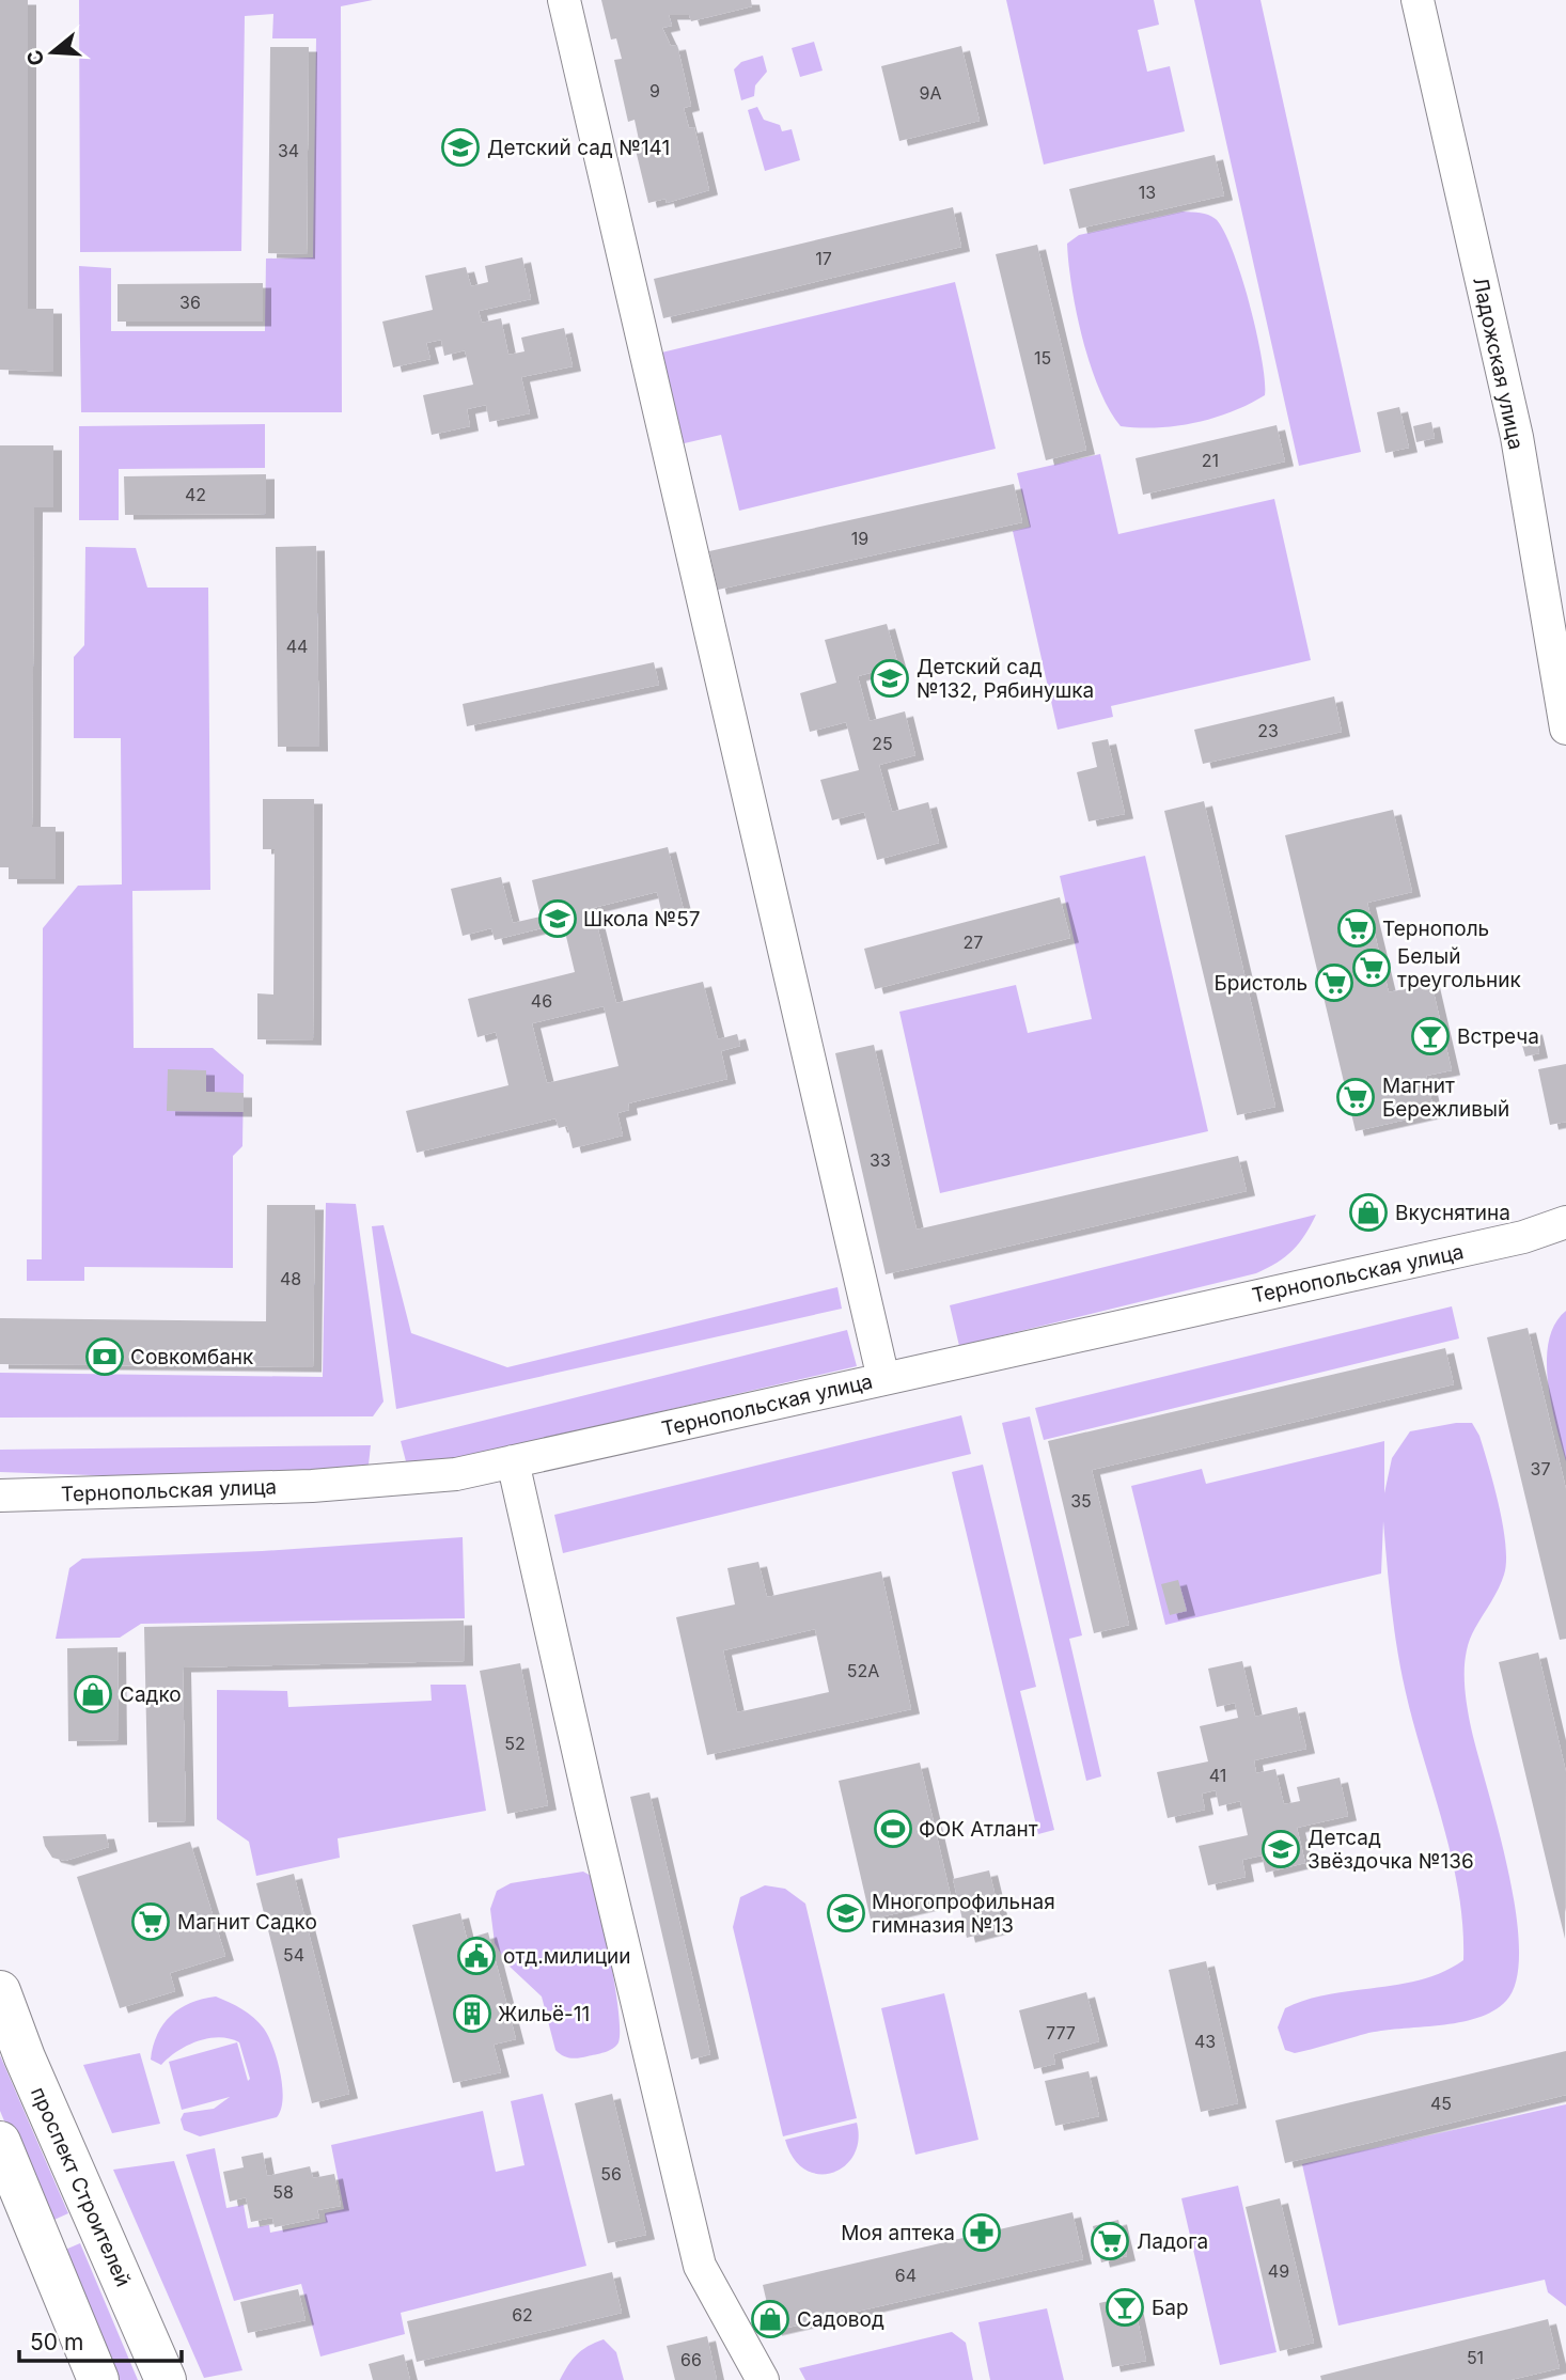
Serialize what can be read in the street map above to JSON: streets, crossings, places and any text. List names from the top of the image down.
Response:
{
  "streets": {
    "main road": ["проспект Строителей"],
    "street": ["Ладожская улица", "Тернопольская улица"]
  },
  "places": {
    "school or university": [
      "Детский сад №141",
      "Детский сад №132, Рябинушка",
      "Школа №57",
      "Детсад Звёздочка №136",
      "Многопрофильная гимназия №13"
    ],
    "supermarket": [
      "Тернополь",
      "Белый треугольник",
      "Бристоль",
      "Магнит Бережливый",
      "Магнит Садко",
      "Ладога"
    ],
    "bar": ["Встреча", "Бар"],
    "shop": ["Вкуснятина", "Садко", "Садовод"],
    "bank": ["Совкомбанк"],
    "sports": ["ФОК Атлант"],
    "public building": ["отд.милиции"],
    "building": ["Жильё-11"],
    "pharmacy": ["Моя аптека"]
  },
  "house_numbers": [
    "9",
    "9А",
    "34",
    "13",
    "17",
    "36",
    "15",
    "21",
    "42",
    "19",
    "44",
    "23",
    "25",
    "27",
    "46",
    "33",
    "48",
    "37",
    "35",
    "52А",
    "52",
    "41",
    "54",
    "777",
    "43",
    "45",
    "56",
    "58",
    "49",
    "64",
    "62",
    "51",
    "66"
  ],
  "scale_bar": "50 m",
  "north": "left"
}
